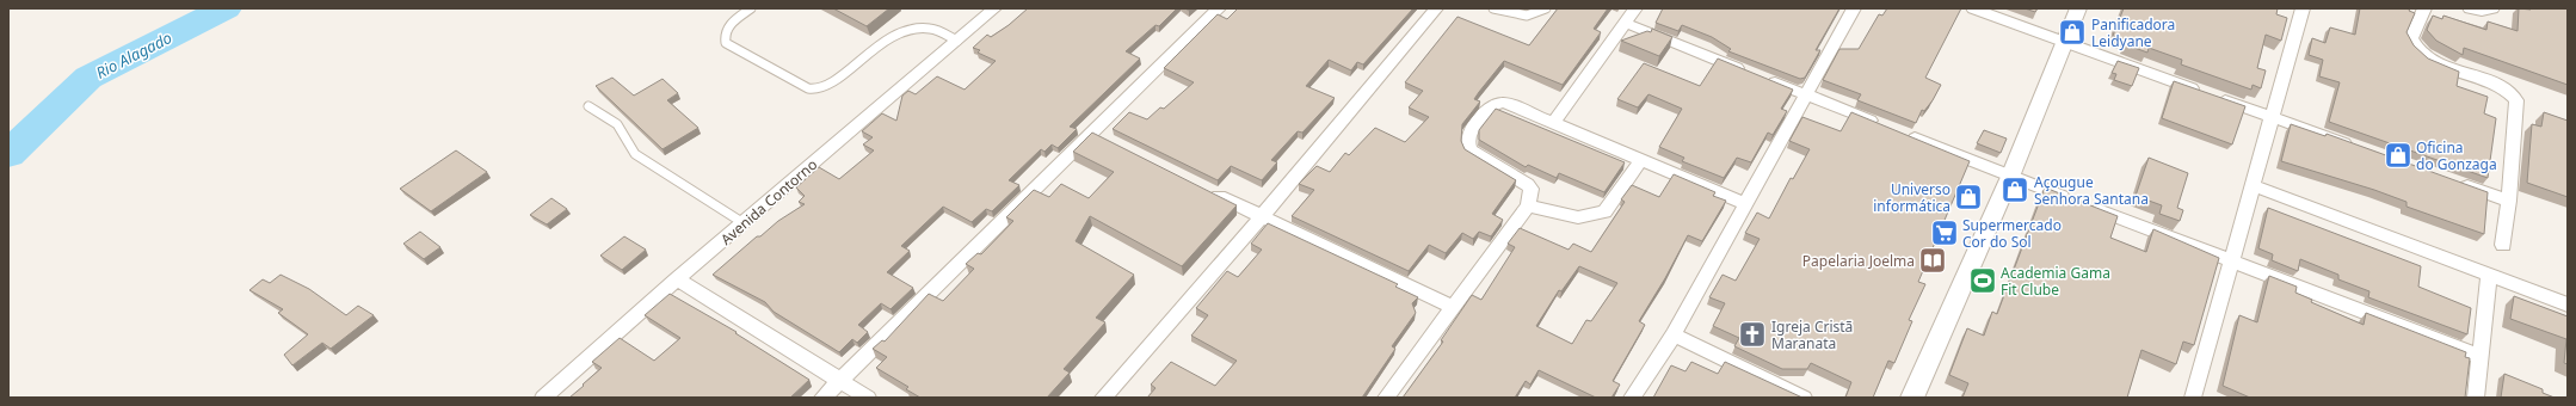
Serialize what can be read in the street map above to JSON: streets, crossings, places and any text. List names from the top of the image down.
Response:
{
  "streets": {
    "street": ["Avenida Contorno"]
  },
  "water": ["Rio Alagado"],
  "places": {
    "shop": [
      "Panificadora Leidyane",
      "Oficina do Gonzaga",
      "Açougue Senhora Santana",
      "Universo informática"
    ],
    "supermarket": ["Supermercado Cor do Sol"],
    "library": ["Papelaria Joelma"],
    "sports": ["Academia Gama Fit Clube"],
    "church": ["Igreja Cristã Maranata"]
  }
}
